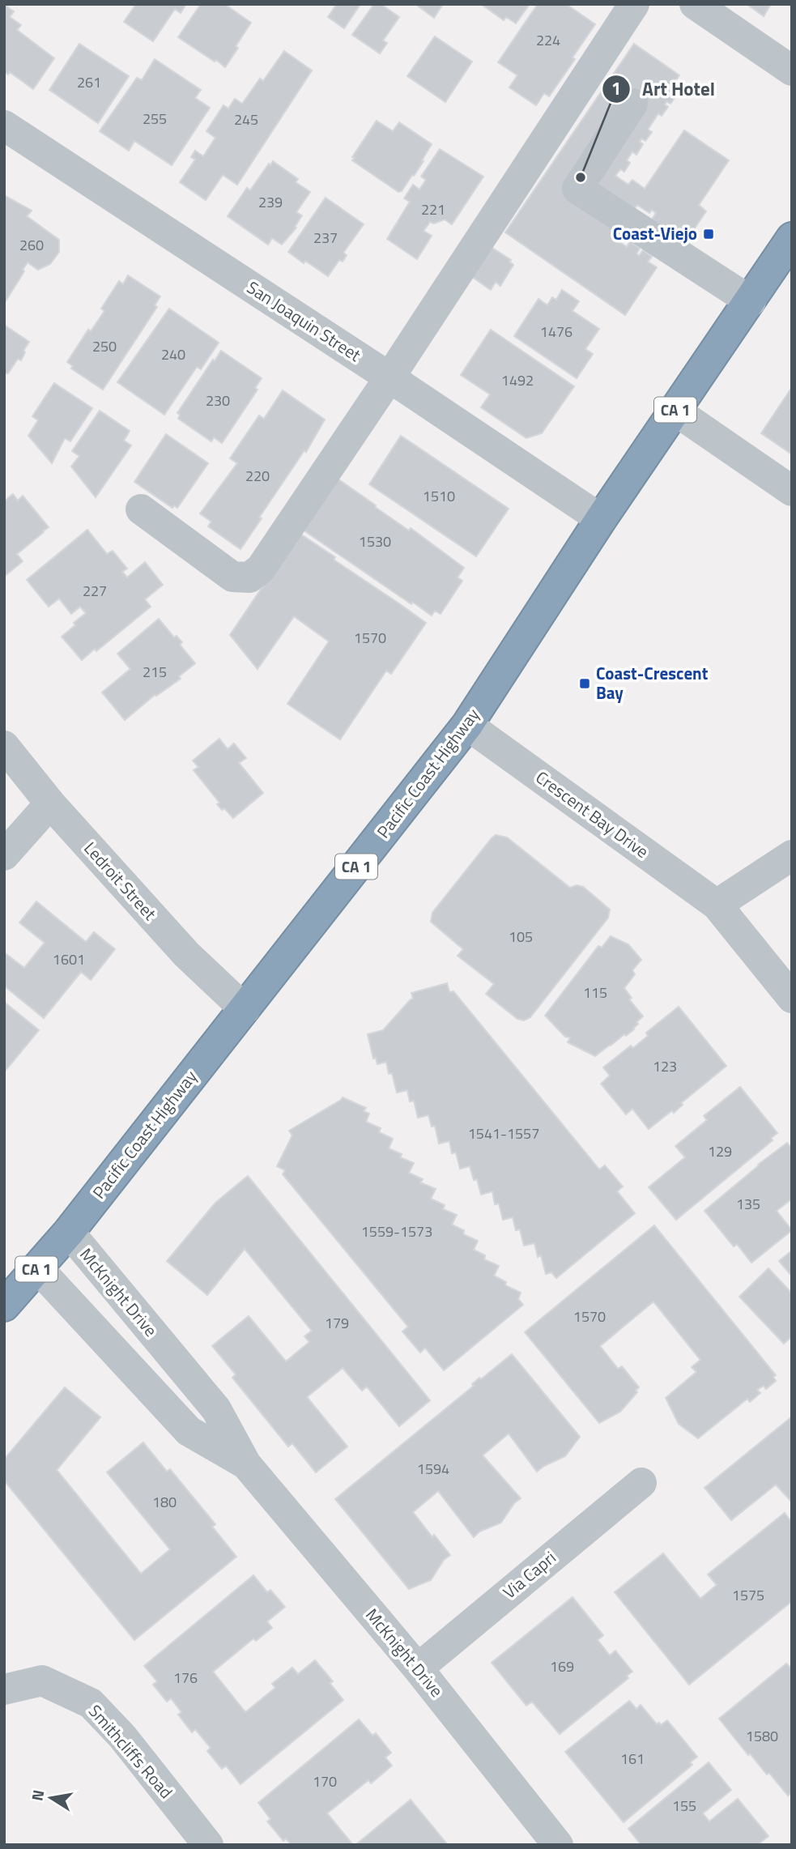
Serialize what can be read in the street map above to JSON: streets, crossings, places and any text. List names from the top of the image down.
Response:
{
  "streets": {
    "highway": ["CA 1", "Pacific Coast Highway"],
    "street": [
      "San Joaquin Street",
      "Crescent Bay Drive",
      "Ledroit Street",
      "McKnight Drive",
      "Via Capri",
      "Smithcliffs Road"
    ]
  },
  "crossings": [
    ["San Joaquin Street", "Pacific Coast Highway"],
    ["Pacific Coast Highway", "Crescent Bay Drive"],
    ["Pacific Coast Highway", "Ledroit Street"],
    ["Pacific Coast Highway", "McKnight Drive"],
    ["McKnight Drive", "Via Capri"]
  ],
  "places": {
    "other": ["Art Hotel"],
    "transit": ["Coast-Viejo", "Coast-Crescent Bay"]
  },
  "house_numbers": [
    "224",
    "261",
    "255",
    "245",
    "239",
    "221",
    "237",
    "260",
    "1476",
    "250",
    "240",
    "1492",
    "230",
    "220",
    "1510",
    "1530",
    "227",
    "1570",
    "215",
    "105",
    "1601",
    "115",
    "123",
    "1541-1557",
    "129",
    "135",
    "1559-1573",
    "1570",
    "179",
    "1594",
    "180",
    "1575",
    "169",
    "176",
    "1580",
    "161",
    "170",
    "155"
  ],
  "north": "left"
}
